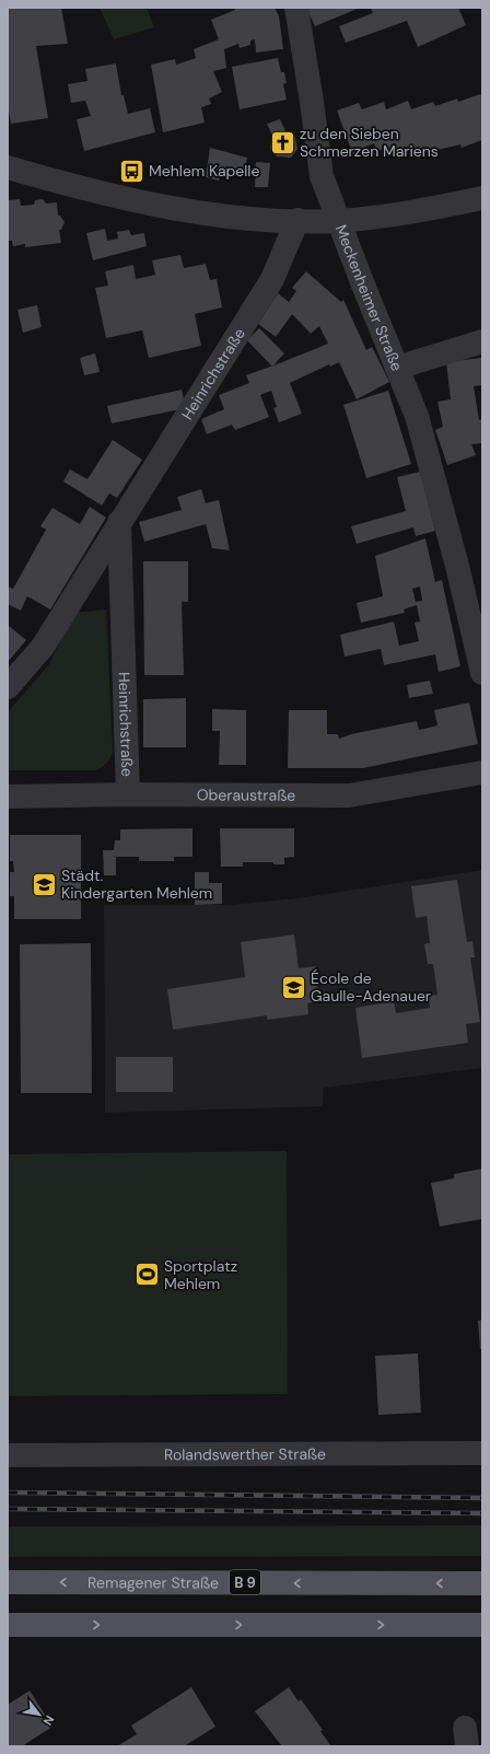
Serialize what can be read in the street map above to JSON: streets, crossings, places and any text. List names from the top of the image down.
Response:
{
  "streets": {
    "main road": ["Remagener Straße", "B 9"],
    "street": [
      "Meckenheimer Straße",
      "Heinrichstraße",
      "Oberaustraße",
      "Rolandswerther Straße"
    ]
  },
  "crossings": [
    ["Meckenheimer Straße", "Heinrichstraße"],
    ["Heinrichstraße", "Oberaustraße"]
  ],
  "places": {
    "church": ["zu den Sieben Schmerzen Mariens"],
    "bus stop": ["Mehlem Kapelle"],
    "school or university": ["Städt. Kindergarten Mehlem", "École de Gaulle-Adenauer"],
    "sports": ["Sportplatz Mehlem"]
  },
  "north": "bottom right"
}
